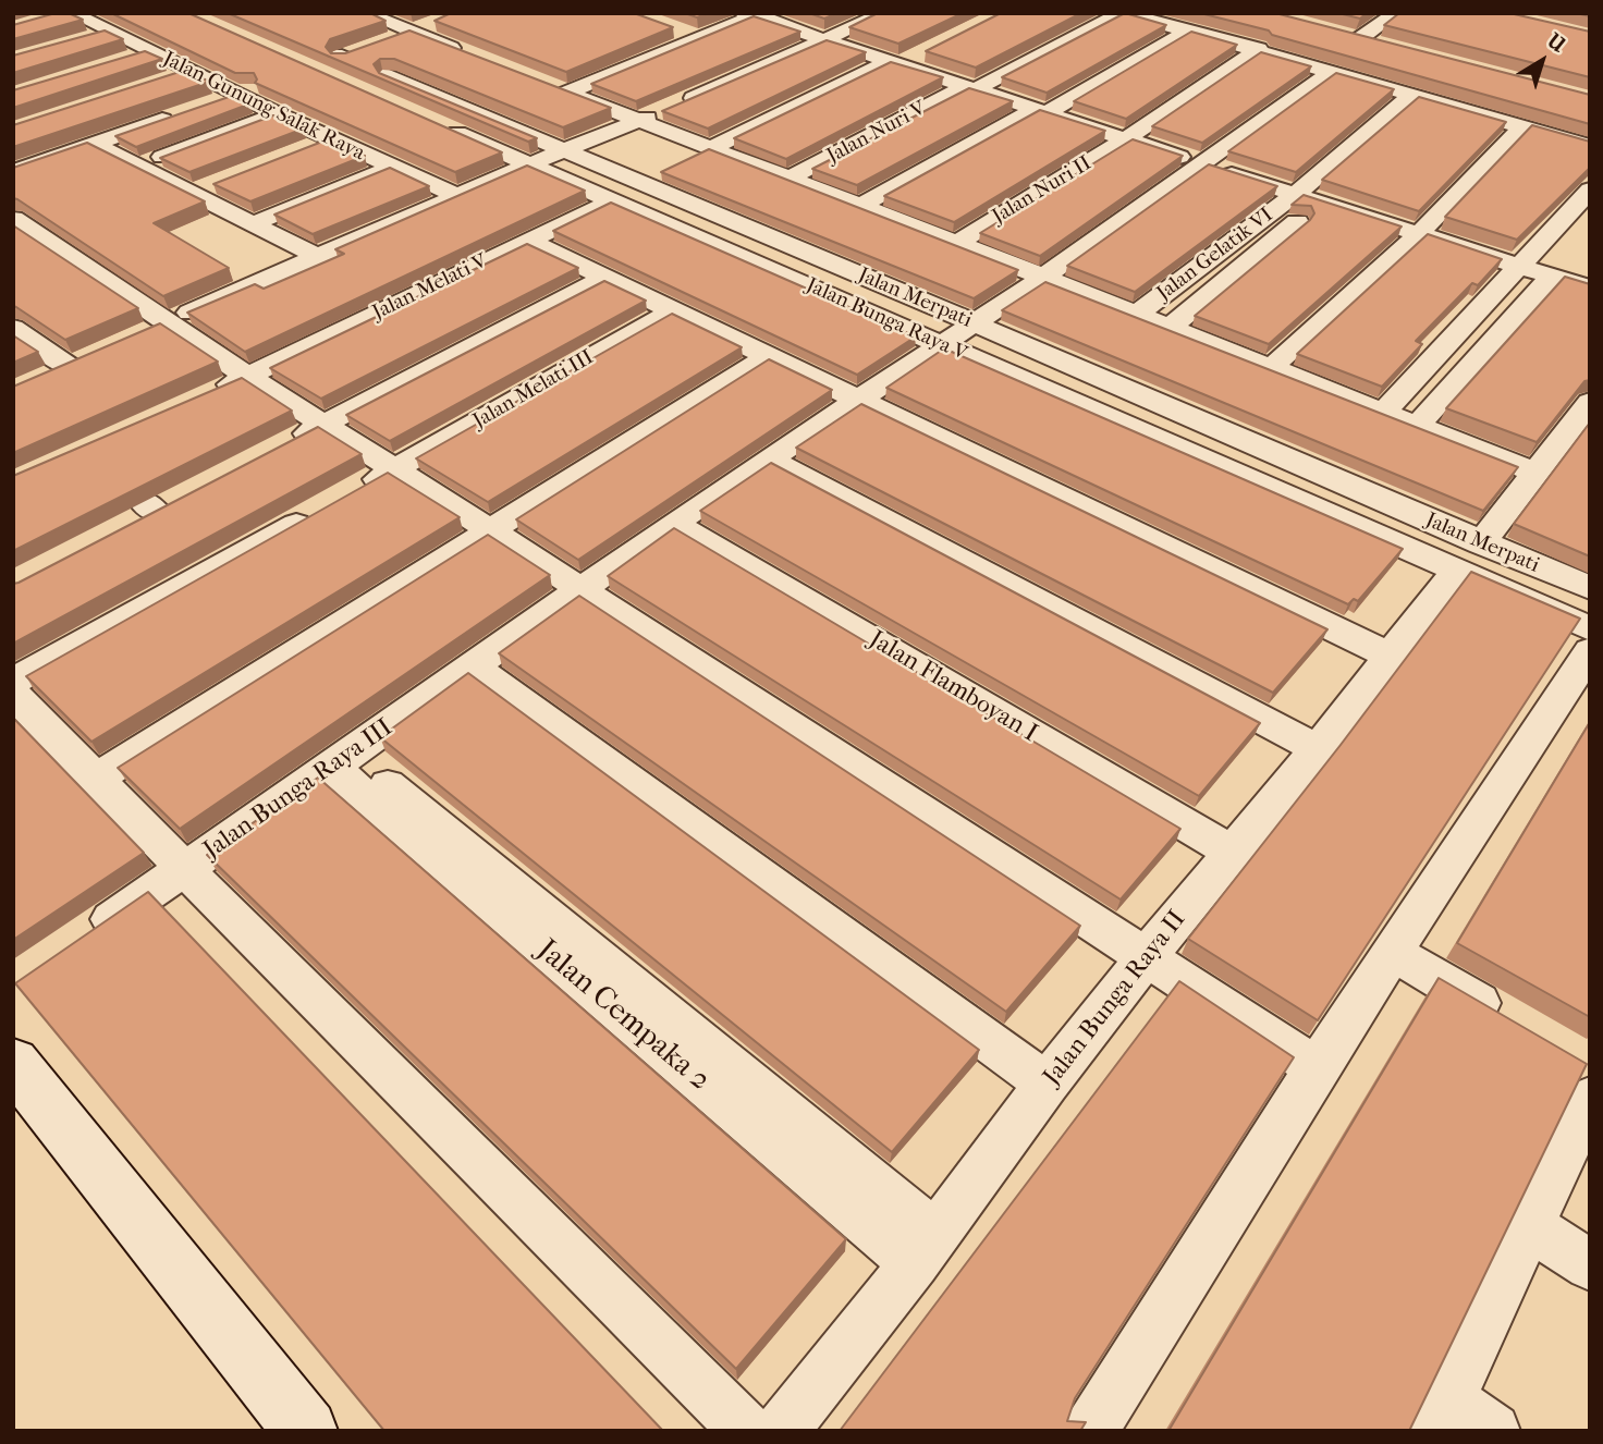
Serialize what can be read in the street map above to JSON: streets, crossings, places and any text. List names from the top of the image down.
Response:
{
  "streets": {
    "street": [
      "Jalan Gunung Salak Raya",
      "Jalan Nuri V",
      "Jalan Nuri II",
      "Jalan Gelatik VI",
      "Jalan Melati V",
      "Jalan Merpati",
      "Jalan Bunga Raya V",
      "Jalan Melati III",
      "Jalan Flamboyan I",
      "Jalan Bunga Raya III",
      "Jalan Bunga Raya II",
      "Jalan Cempaka 2"
    ]
  },
  "crossings": [
    ["Jalan Melati V", "Jalan Bunga Raya V"],
    ["Jalan Merpati", "Jalan Bunga Raya V"],
    ["Jalan Merpati", "Jalan Bunga Raya III"],
    ["Jalan Merpati", "Jalan Bunga Raya II"],
    ["Jalan Bunga Raya V", "Jalan Bunga Raya III"],
    ["Jalan Bunga Raya V", "Jalan Bunga Raya II"],
    ["Jalan Flamboyan I", "Jalan Bunga Raya III"],
    ["Jalan Flamboyan I", "Jalan Bunga Raya II"],
    ["Jalan Bunga Raya III", "Jalan Cempaka 2"],
    ["Jalan Bunga Raya II", "Jalan Cempaka 2"]
  ],
  "north": "top right"
}
